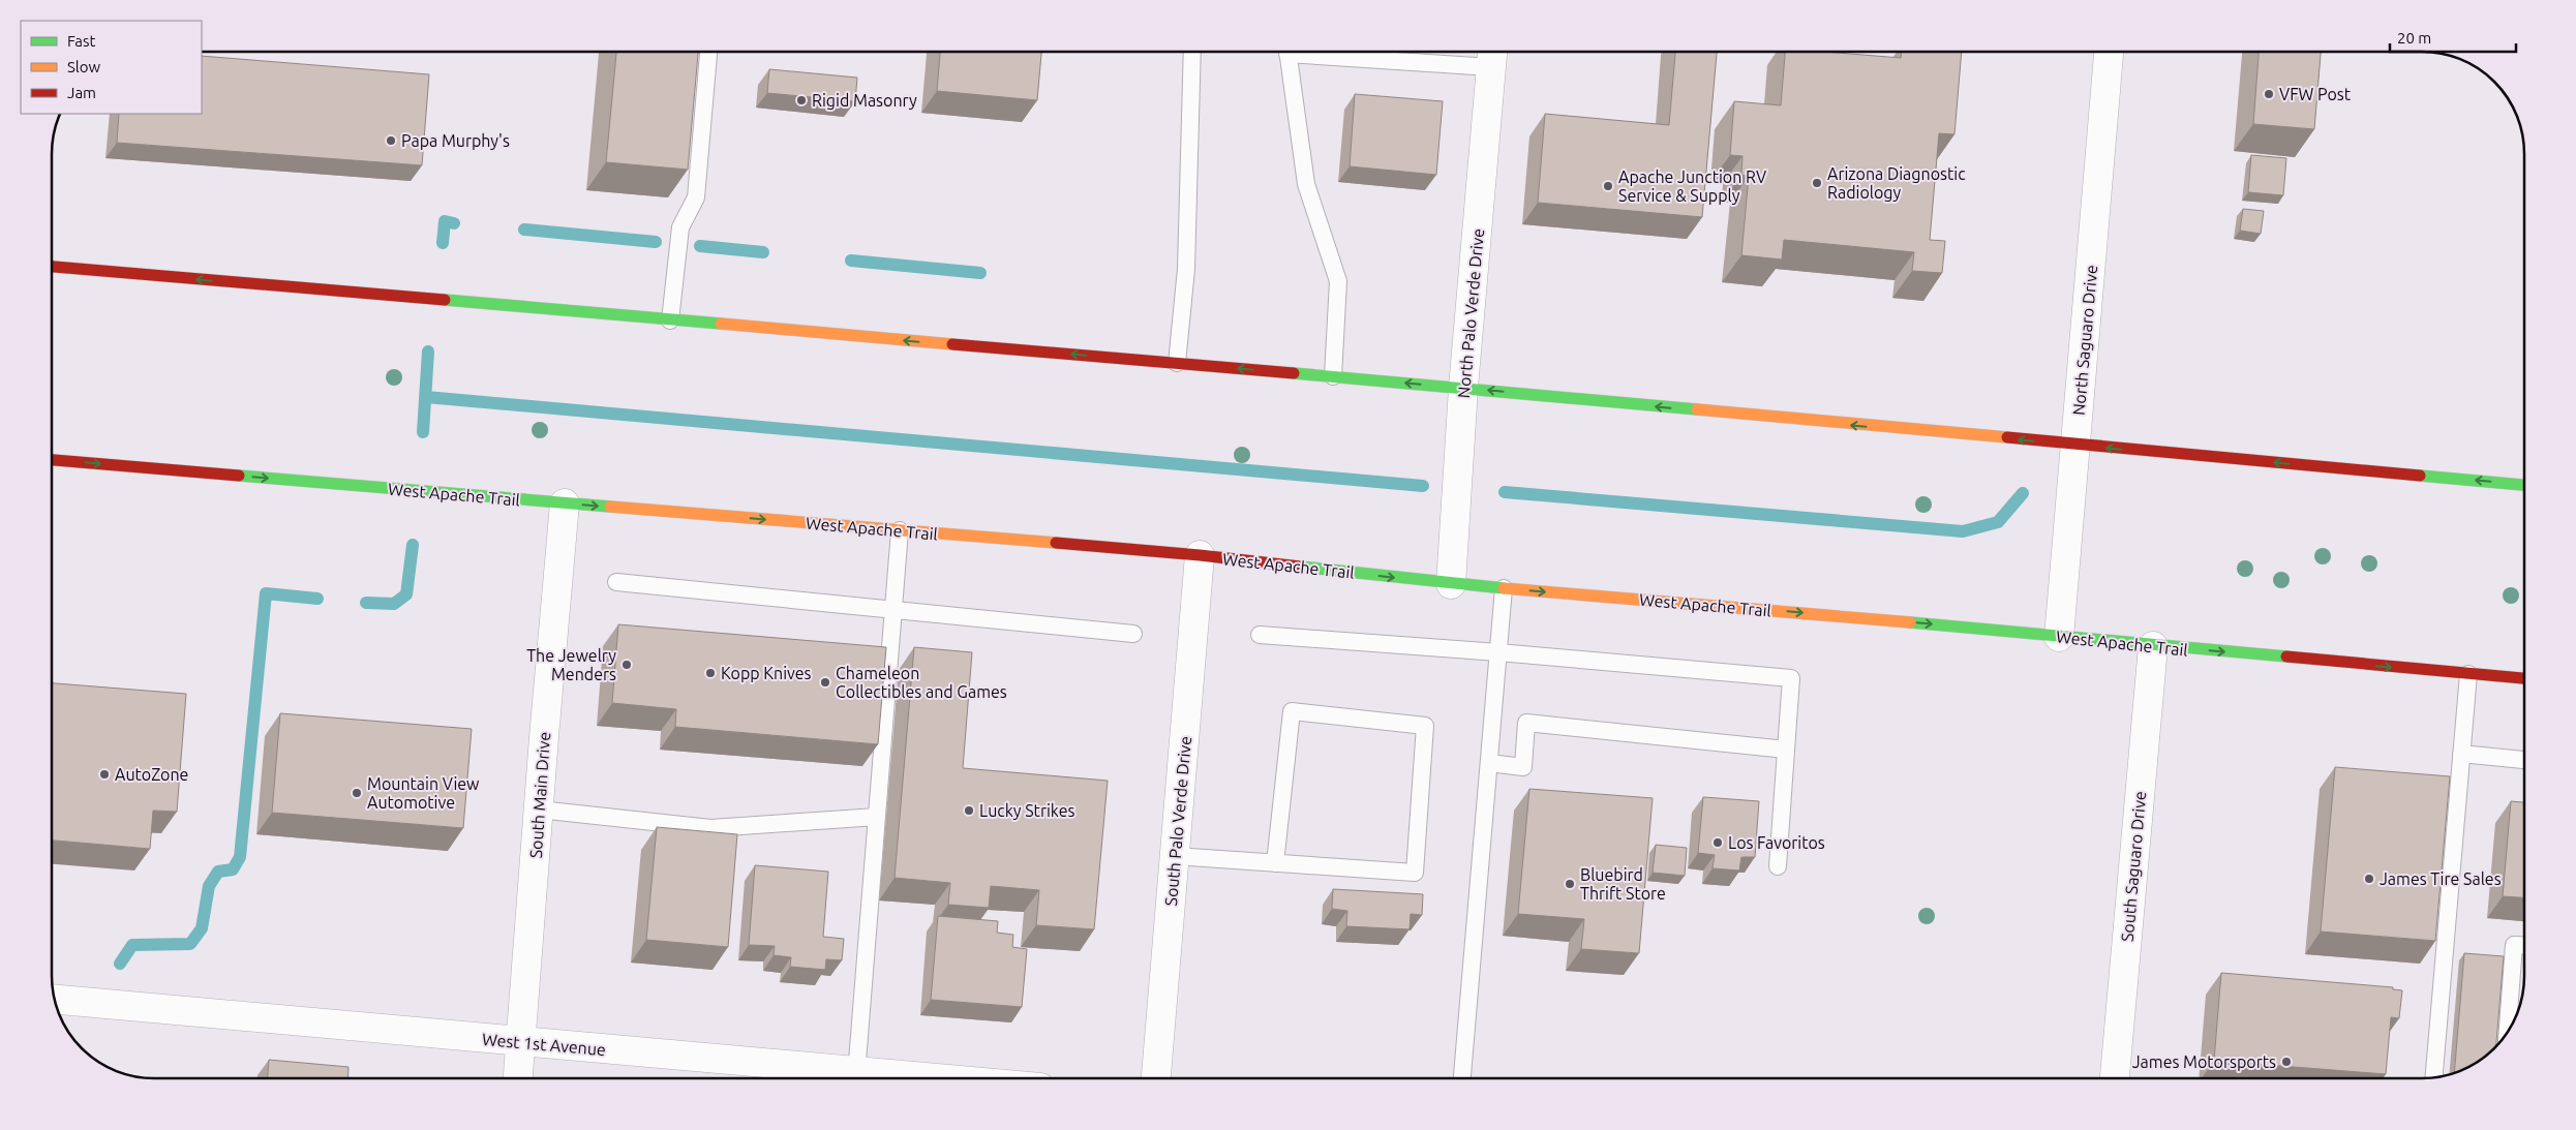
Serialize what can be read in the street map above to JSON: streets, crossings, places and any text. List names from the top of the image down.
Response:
{
  "streets": {
    "main road": ["West Apache Trail"],
    "street": [
      "North Palo Verde Drive",
      "North Saguaro Drive",
      "South Main Drive",
      "South Palo Verde Drive",
      "South Saguaro Drive",
      "West 1st Avenue"
    ]
  },
  "crossings": [
    ["North Palo Verde Drive", "West Apache Trail"],
    ["North Saguaro Drive", "West Apache Trail"],
    ["West Apache Trail", "South Main Drive"],
    ["West Apache Trail", "South Palo Verde Drive"],
    ["West Apache Trail", "South Saguaro Drive"],
    ["South Main Drive", "West 1st Avenue"]
  ],
  "one_way": ["West Apache Trail"],
  "places": [
    "VFW Post",
    "Rigid Masonry",
    "Papa Murphy's",
    "Arizona Diagnostic Radiology",
    "Apache Junction RV Service & Supply",
    "The Jewelry Menders",
    "Kopp Knives",
    "Chameleon Collectibles and Games",
    "AutoZone",
    "Mountain View Automotive",
    "Lucky Strikes",
    "Los Favoritos",
    "James Tire Sales",
    "Bluebird Thrift Store",
    "James Motorsports"
  ],
  "legend": ["Fast", "Slow", "Jam"],
  "scale_bar": "20 m"
}
